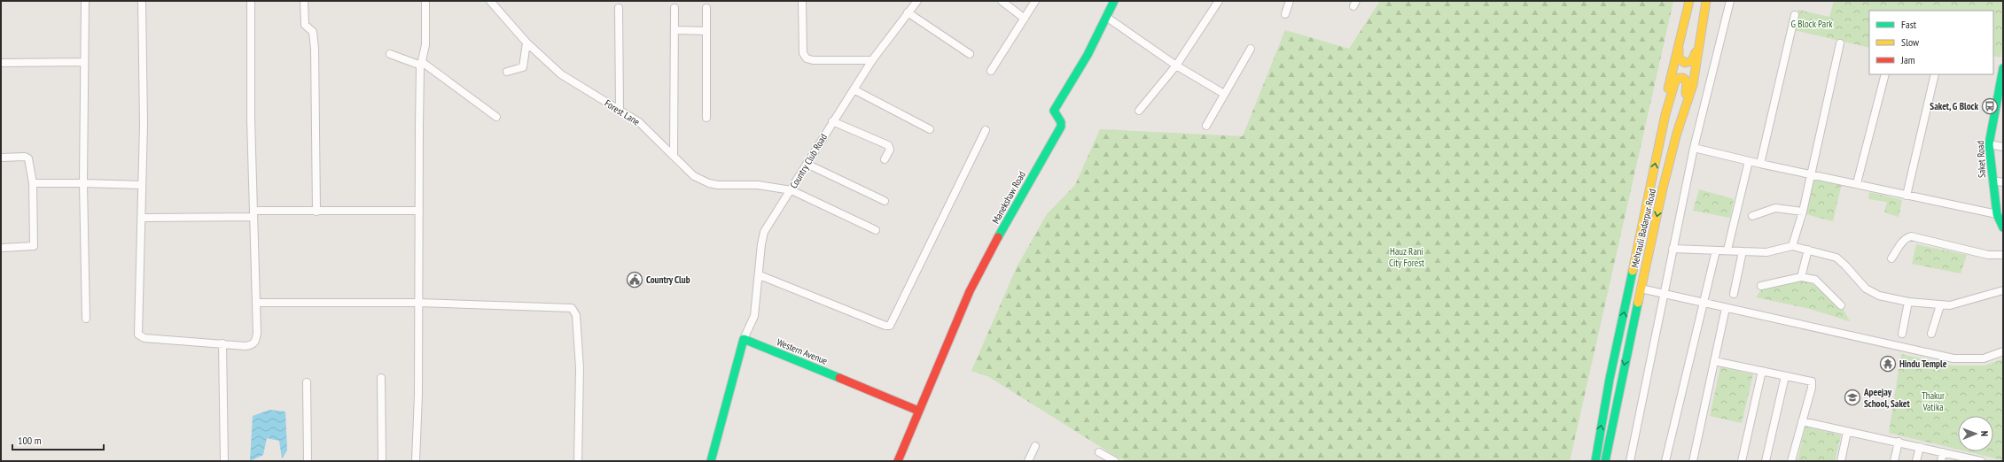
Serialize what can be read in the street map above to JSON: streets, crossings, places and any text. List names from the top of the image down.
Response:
{
  "streets": {
    "main road": [
      "Saket Road",
      "Manekshaw Road",
      "Mehrauli Badarpur Road",
      "Western Avenue"
    ],
    "street": ["Forest Lane", "Country Club Road"]
  },
  "crossings": [
    ["Forest Lane", "Country Club Road"],
    ["Country Club Road", "Western Avenue"],
    ["Manekshaw Road", "Western Avenue"]
  ],
  "parks": ["G Block Park", "Hauz Rani City Forest", "Thakur Vatika"],
  "places": {
    "bus stop": ["Saket, G Block"],
    "public building": ["Country Club"],
    "temple": ["Hindu Temple"],
    "school or university": ["Apeejay School, Saket"]
  },
  "legend": ["Fast", "Slow", "Jam"],
  "scale_bar": "100 m",
  "north": "right"
}
